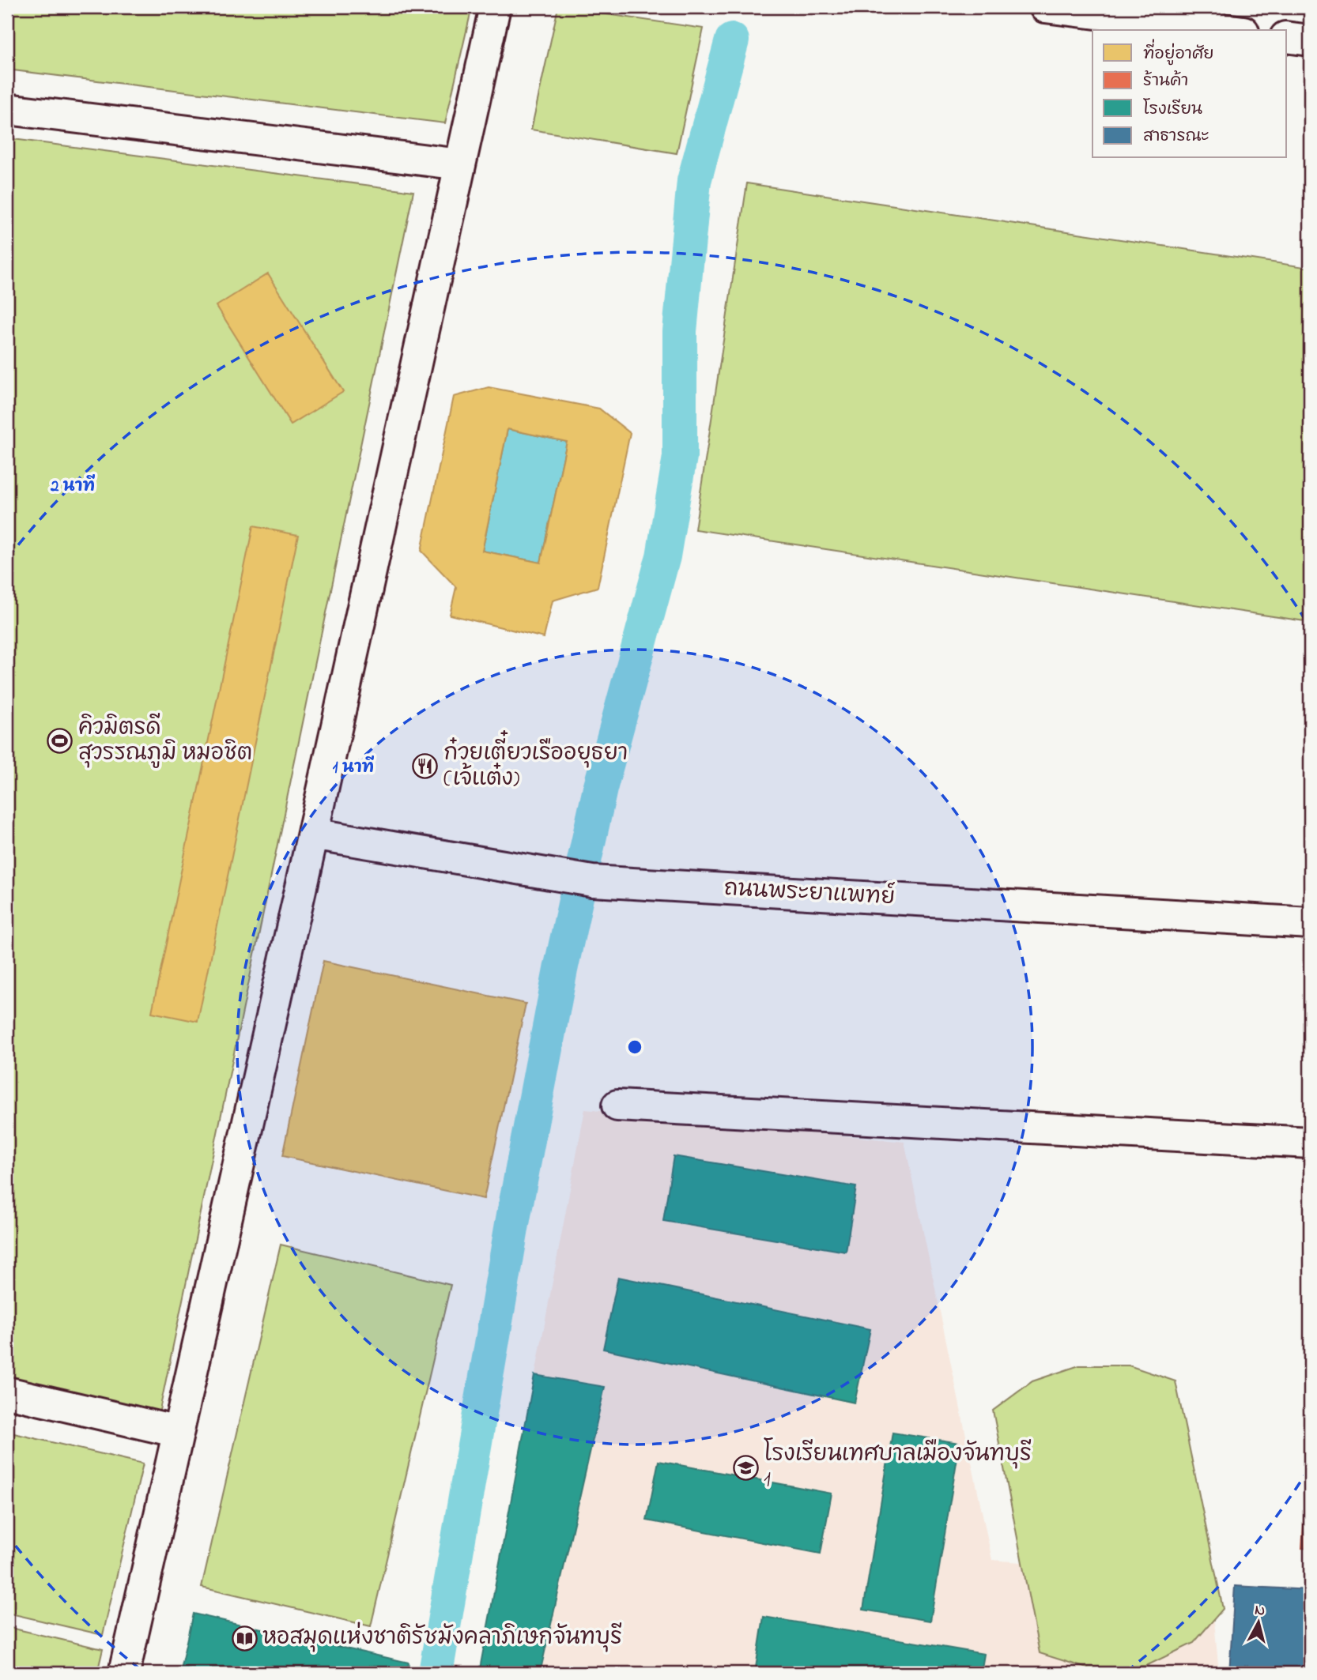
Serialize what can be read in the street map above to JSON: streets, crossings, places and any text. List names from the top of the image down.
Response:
{
  "streets": {
    "street": ["ถนนพระยาแพทย์"]
  },
  "places": {
    "sports": ["คิวมิตรดี สุวรรณภูมิ หมอชิต"],
    "restaurant": ["ก๋วยเตี๋ยวเรืออยุธยา (เจ้แต๋ง)"],
    "school or university": ["โรงเรียนเทศบาลเมืองจันทบุรี 1"],
    "library": ["หอสมุดแห่งชาติรัชมังคลาภิเษกจันทบุรี"]
  },
  "legend": [
    "ที่อยู่อาศัย",
    "ร้านค้า",
    "โรงเรียน",
    "สาธารณะ"
  ],
  "north": "top",
  "rings": ["2 นาที", "1 นาที"]
}
